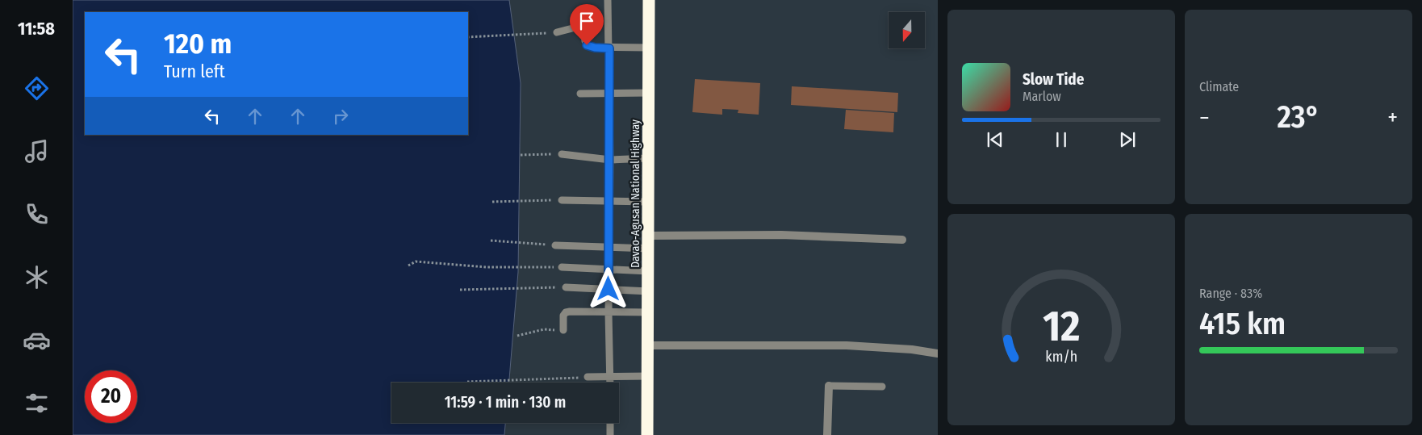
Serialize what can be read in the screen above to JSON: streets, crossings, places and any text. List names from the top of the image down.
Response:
{
  "streets": {
    "highway": ["Davao-Agusan National Highway"]
  },
  "north": "bottom",
  "page": {
    "tabs": "11:58",
    "tile": [
      "Climate",
      ["Range · 83%", "415 km"]
    ],
    "turn": ["120 m", "Turn left"],
    "song": ["Slow Tide", "Marlow"],
    "heat": ["−", "23°", "+"],
    "limit": "20",
    "trip": "11:59 · 1 min · 130 m",
    "gauge": ["12", "km/h"]
  }
}
